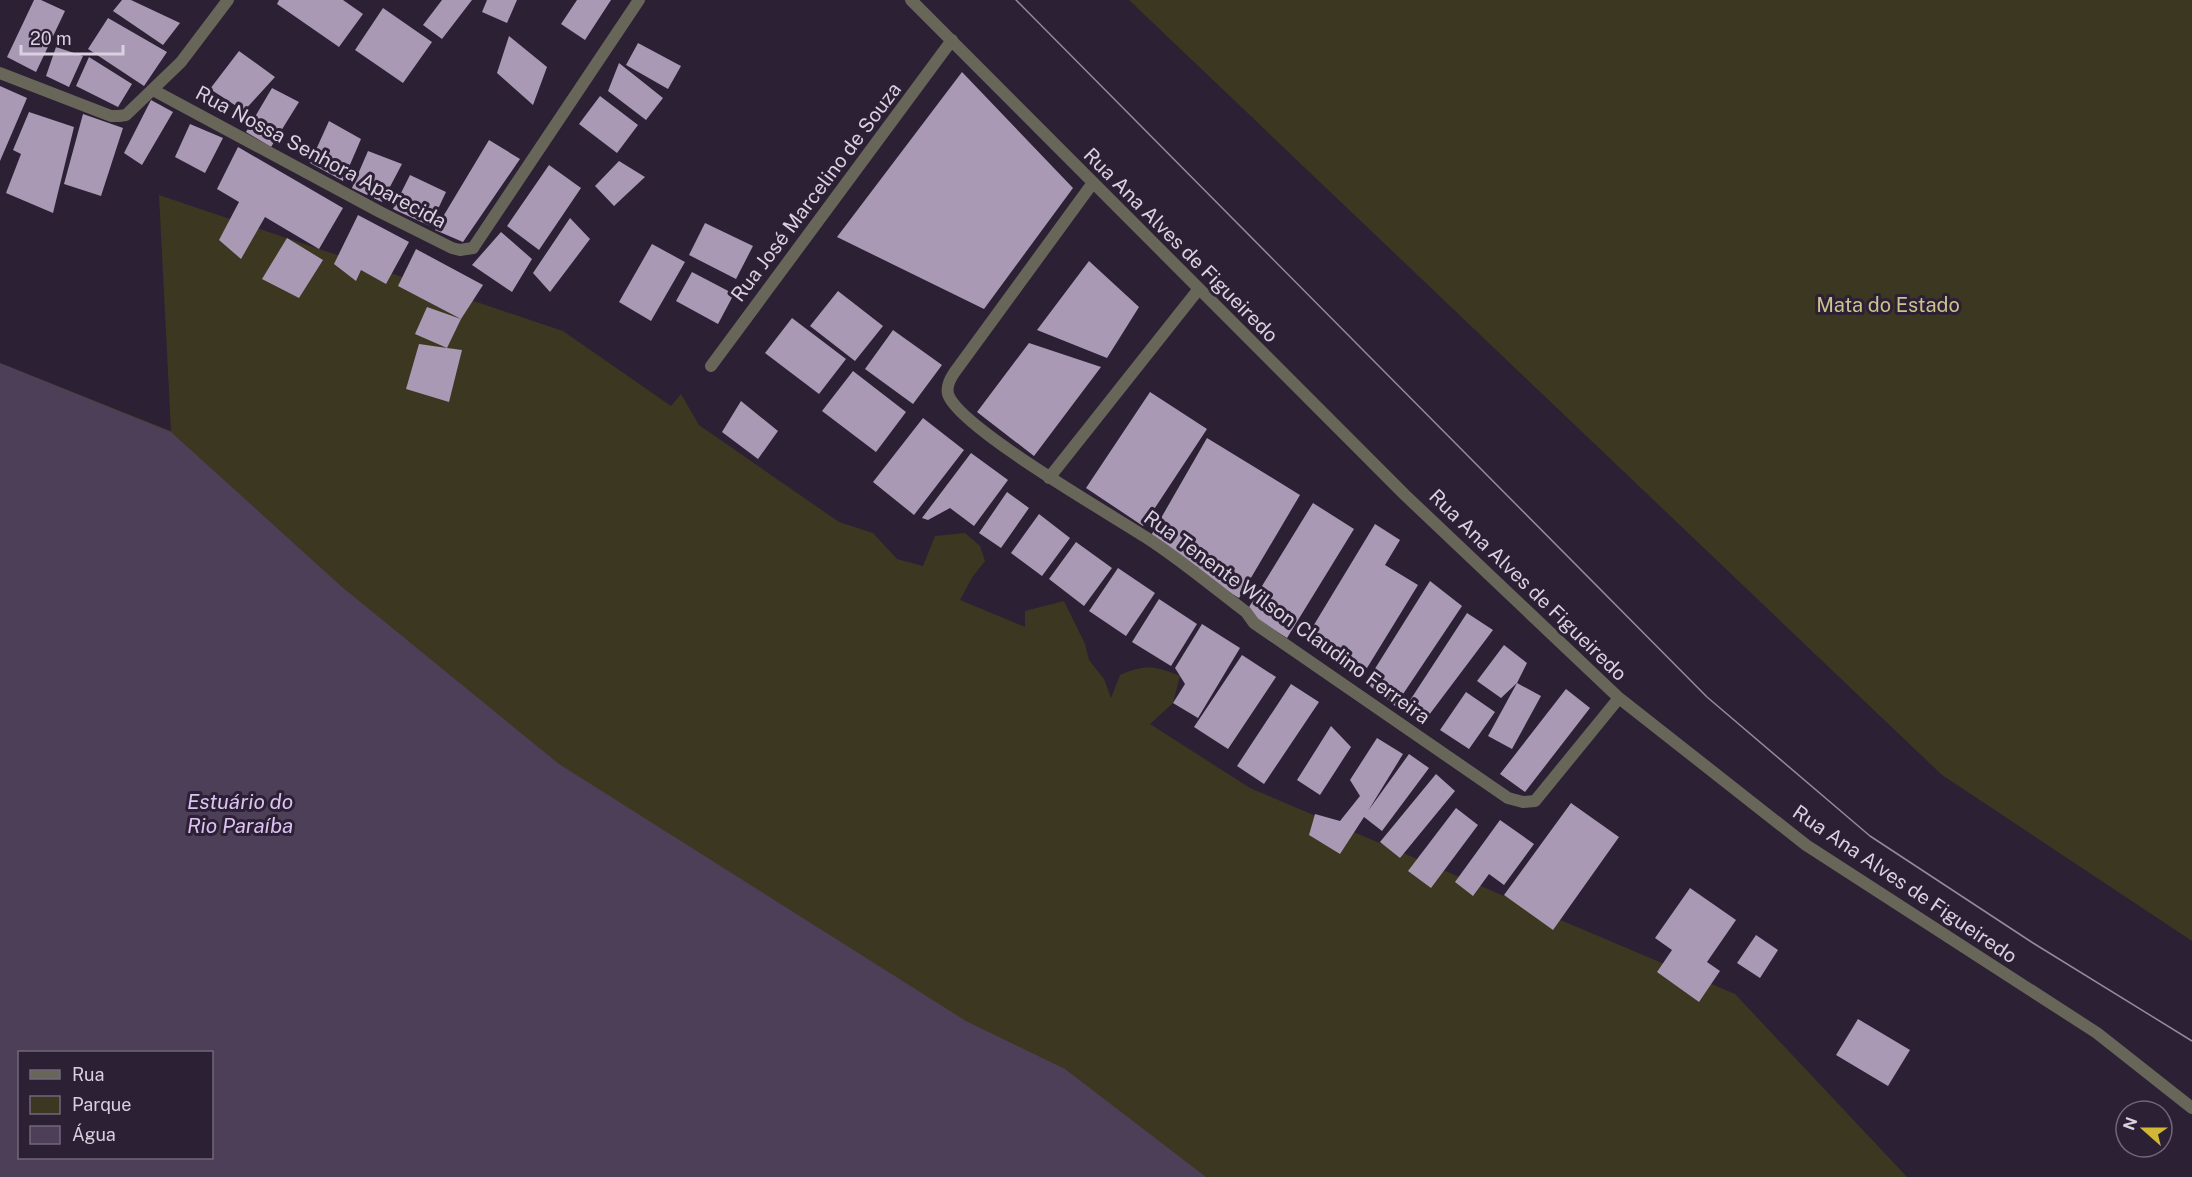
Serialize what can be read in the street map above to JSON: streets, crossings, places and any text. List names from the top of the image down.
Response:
{
  "streets": {
    "street": [
      "Rua Nossa Senhora Aparecida",
      "Rua José Marcelino de Souza",
      "Rua Ana Alves de Figueiredo",
      "Rua Tenente Wilson Claudino Ferreira"
    ]
  },
  "crossings": [
    ["Rua José Marcelino de Souza", "Rua Ana Alves de Figueiredo"],
    ["Rua Ana Alves de Figueiredo", "Rua Tenente Wilson Claudino Ferreira"]
  ],
  "water": ["Estuário do Rio Paraíba"],
  "parks": ["Mata do Estado"],
  "legend": ["Rua", "Parque", "Água"],
  "scale_bar": "20 m",
  "north": "left"
}
